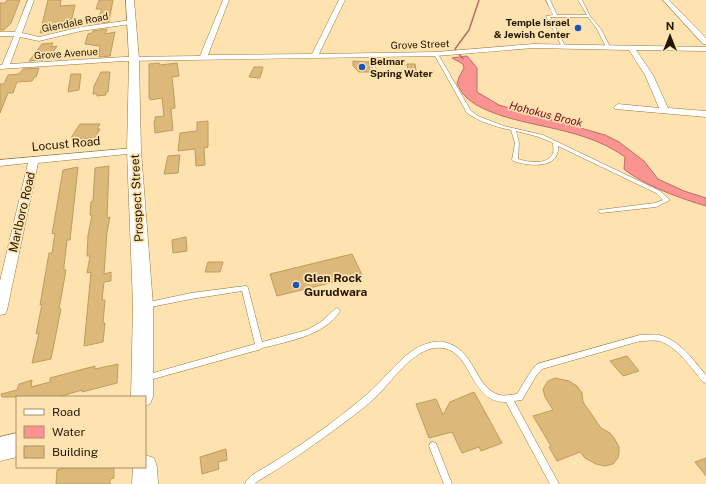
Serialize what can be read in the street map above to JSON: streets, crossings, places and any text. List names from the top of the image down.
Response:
{
  "streets": {
    "main road": ["Prospect Street"],
    "street": [
      "Glendale Road",
      "Grove Street",
      "Grove Avenue",
      "Locust Road",
      "Marlboro Road"
    ]
  },
  "crossings": [
    ["Glendale Road", "Prospect Street"],
    ["Grove Street", "Grove Avenue"],
    ["Grove Street", "Prospect Street"],
    ["Grove Avenue", "Prospect Street"],
    ["Locust Road", "Prospect Street"],
    ["Locust Road", "Marlboro Road"]
  ],
  "water": ["Hohokus Brook"],
  "places": ["Temple Israel & Jewish Center", "Belmar Spring Water", "Glen Rock Gurudwara"],
  "legend": ["Road", "Water", "Building"],
  "north": "top"
}
